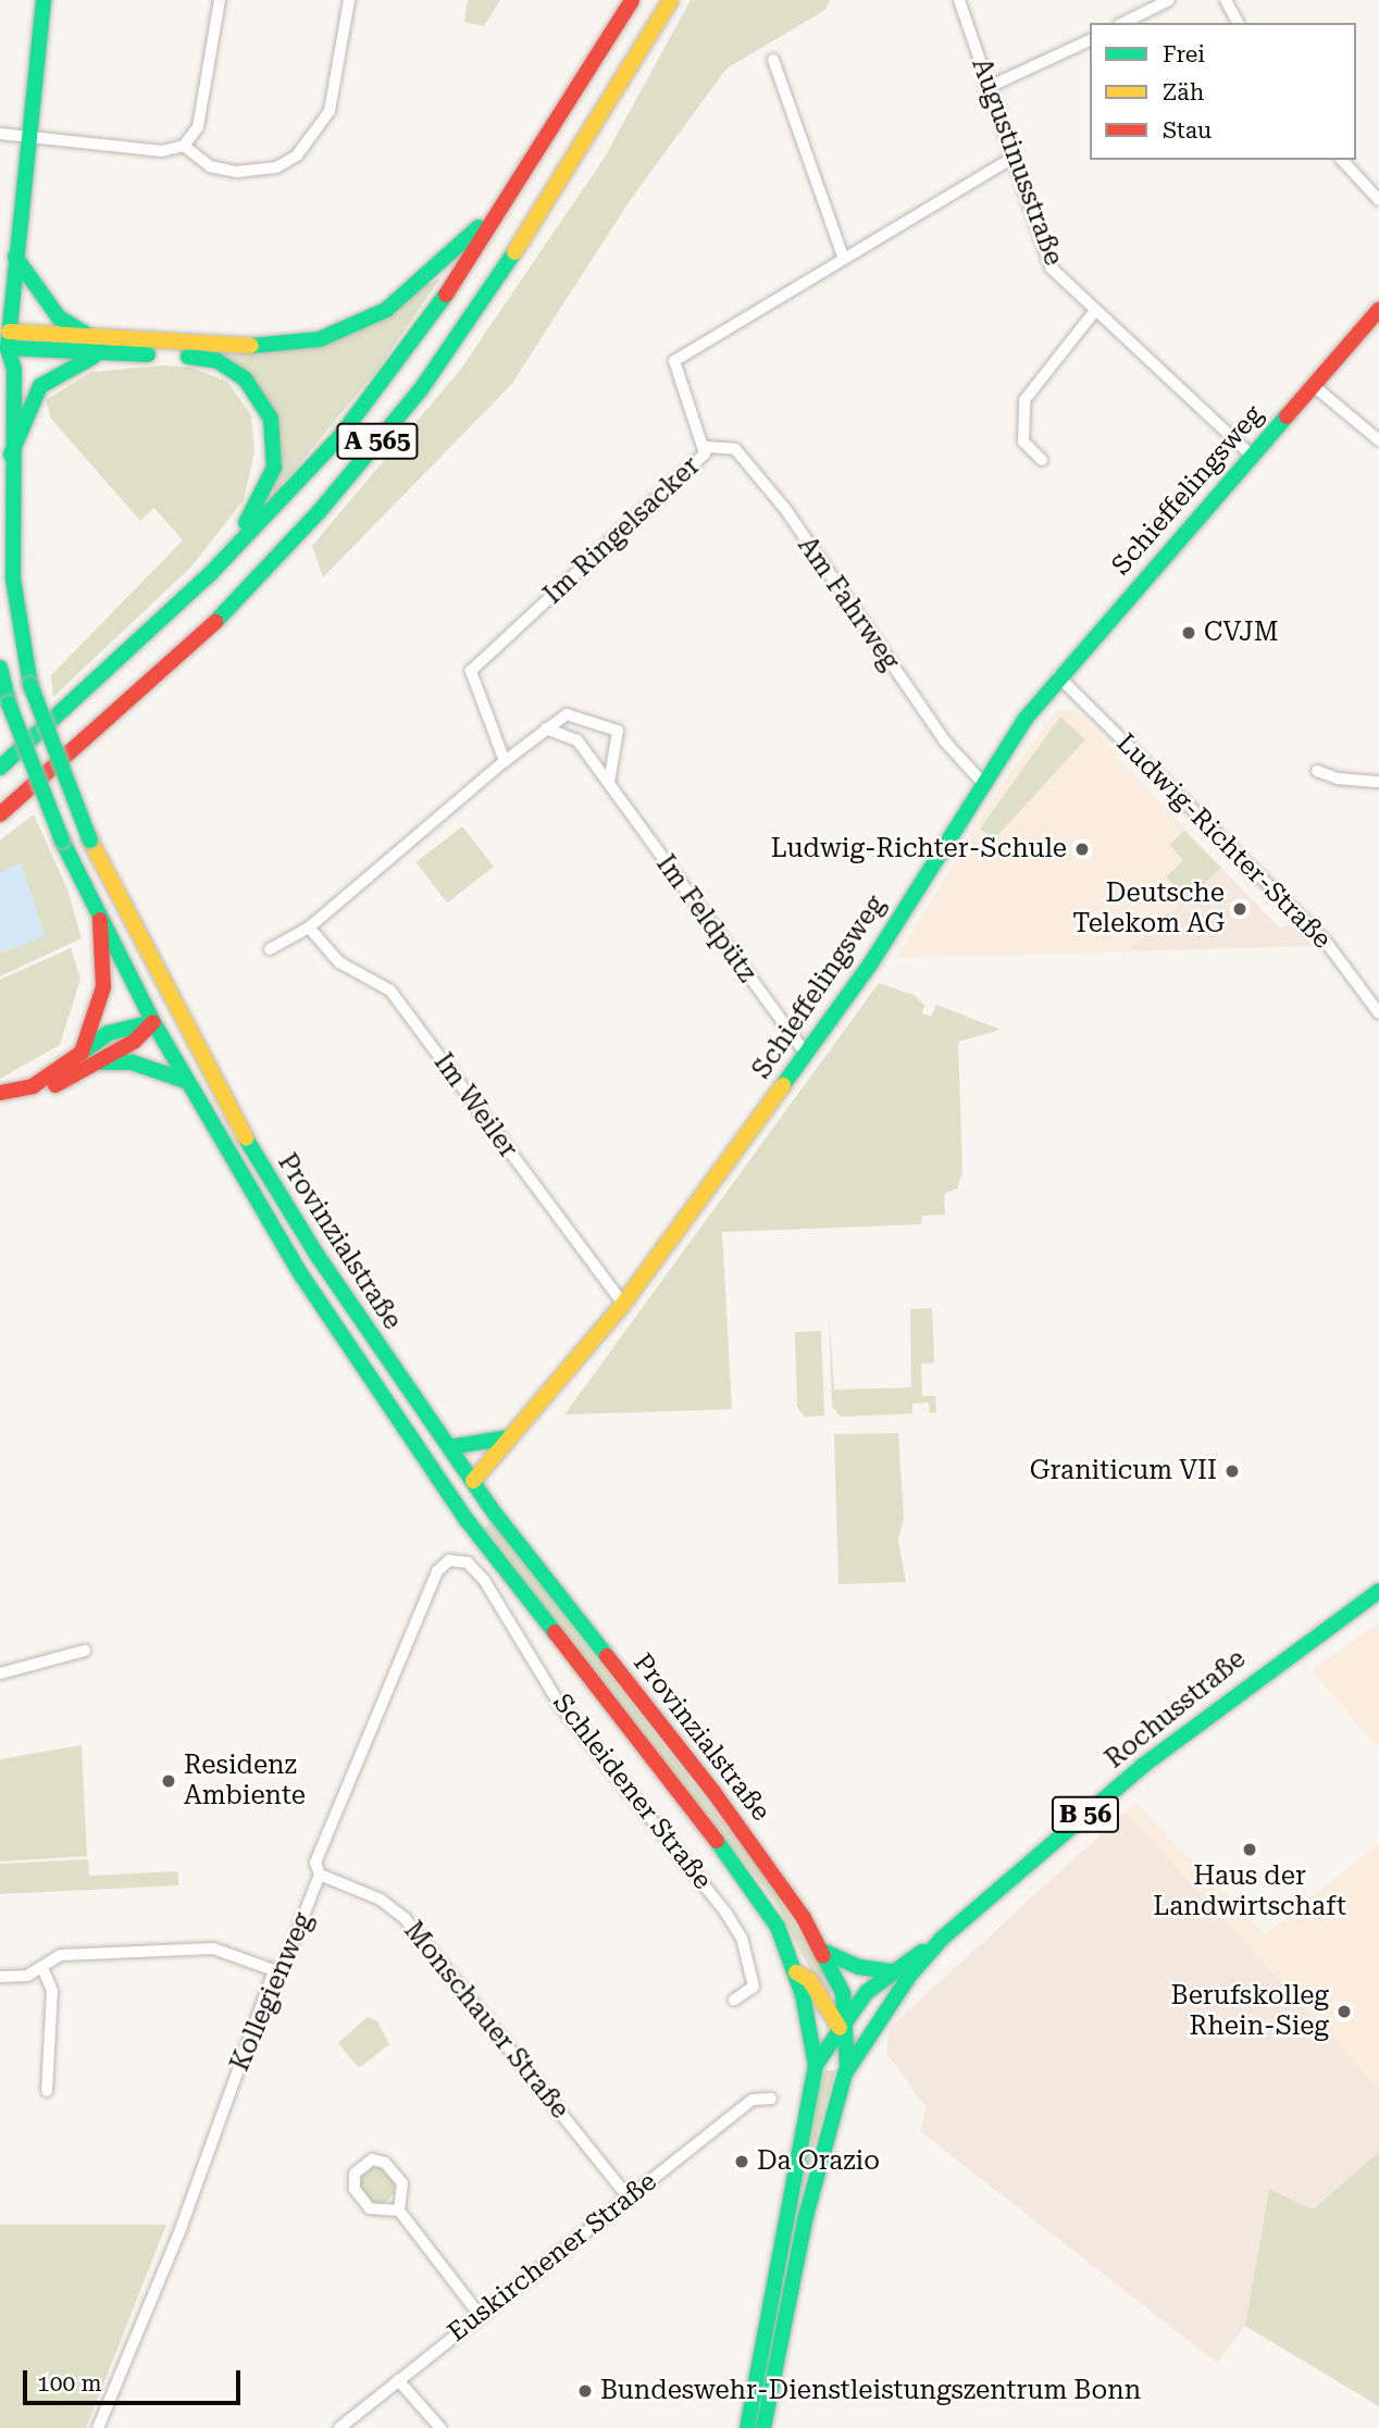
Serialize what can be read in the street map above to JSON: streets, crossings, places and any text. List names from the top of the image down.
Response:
{
  "streets": {
    "main road": [
      "A 565",
      "Schieffelingsweg",
      "Provinzialstraße",
      "Rochusstraße",
      "B 56"
    ],
    "street": [
      "Augustinusstraße",
      "Im Ringelsacker",
      "Am Fahrweg",
      "Ludwig-Richter-Straße",
      "Im Feldpütz",
      "Im Weiler",
      "Schleidener Straße",
      "Kollegienweg",
      "Monschauer Straße",
      "Euskirchener Straße"
    ]
  },
  "crossings": [
    ["Augustinusstraße", "Schieffelingsweg"],
    ["Augustinusstraße", "Im Ringelsacker"],
    ["Schieffelingsweg", "Am Fahrweg"],
    ["Schieffelingsweg", "Ludwig-Richter-Straße"],
    ["Schieffelingsweg", "Im Feldpütz"],
    ["Schieffelingsweg", "Im Weiler"],
    ["Schieffelingsweg", "Provinzialstraße"],
    ["Im Ringelsacker", "Am Fahrweg"],
    ["Provinzialstraße", "Rochusstraße"],
    ["Provinzialstraße", "B 56"],
    ["Rochusstraße", "B 56"],
    ["Schleidener Straße", "Kollegienweg"],
    ["Kollegienweg", "Monschauer Straße"],
    ["Monschauer Straße", "Euskirchener Straße"]
  ],
  "places": [
    "CVJM",
    "Ludwig-Richter-Schule",
    "Deutsche Telekom AG",
    "Graniticum VII",
    "Residenz Ambiente",
    "Haus der Landwirtschaft",
    "Berufskolleg Rhein-Sieg",
    "Da Orazio",
    "Bundeswehr-Dienstleistungszentrum Bonn"
  ],
  "legend": ["Frei", "Zäh", "Stau"],
  "scale_bar": "100 m"
}
